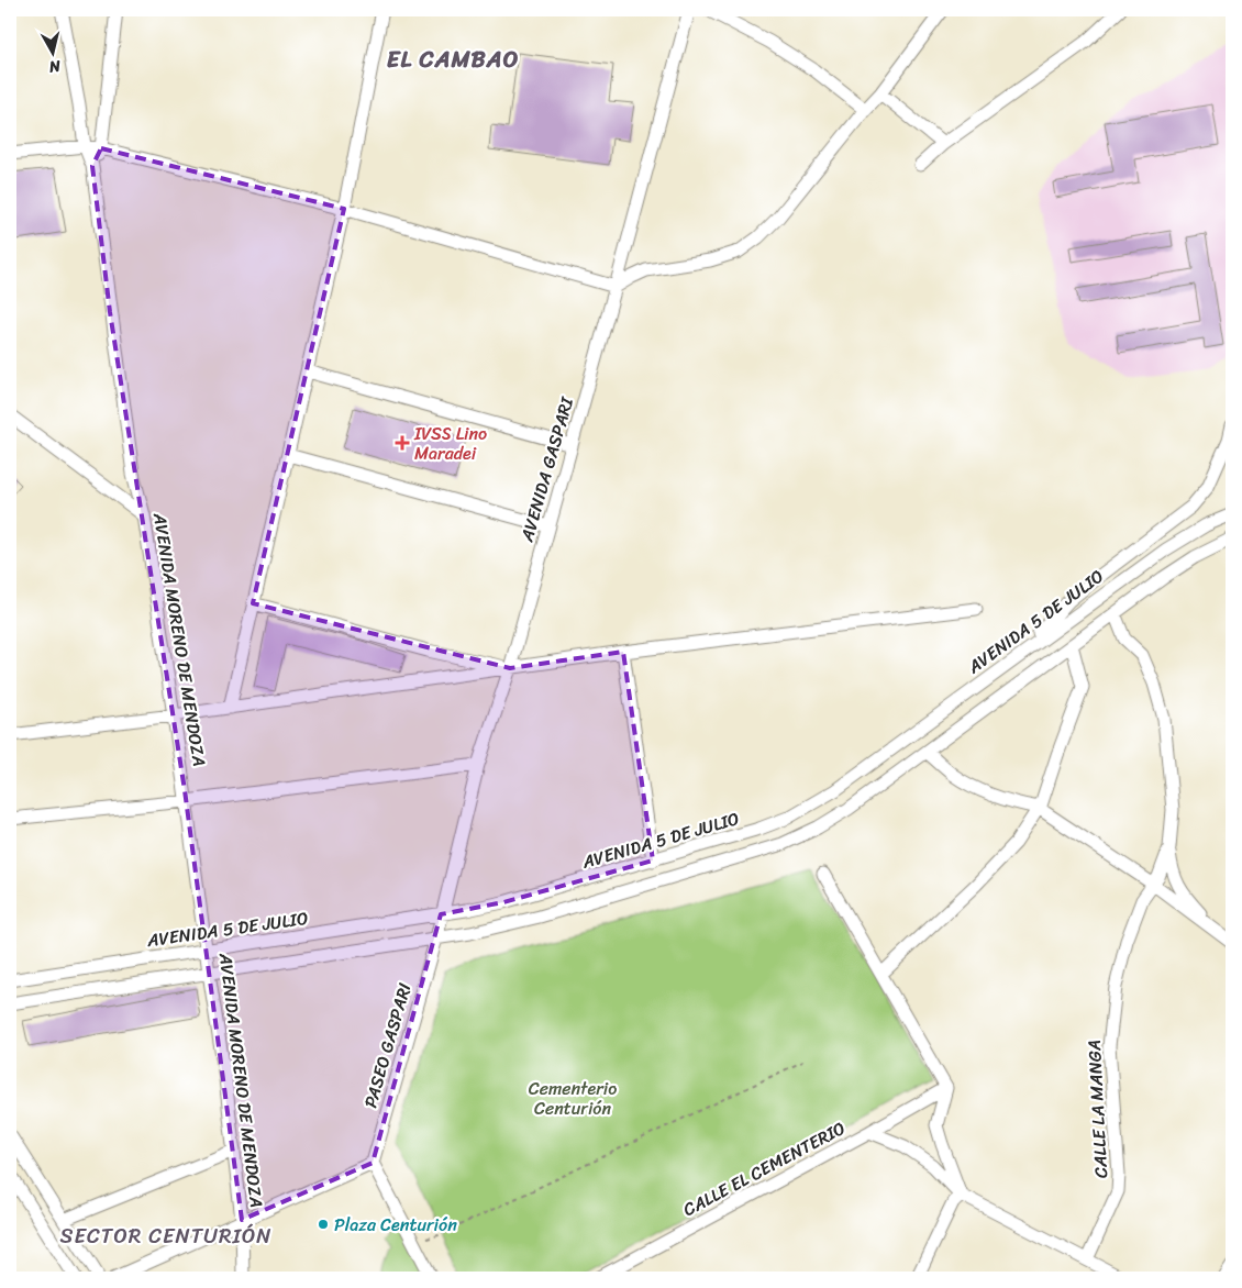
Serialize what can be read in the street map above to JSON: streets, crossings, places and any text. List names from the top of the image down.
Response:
{
  "streets": {
    "street": [
      "AVENIDA GASPARI",
      "AVENIDA 5 DE JULIO",
      "AVENIDA MORENO DE MENDOZA",
      "PASEO GASPARI",
      "CALLE LA MANGA",
      "CALLE EL CEMENTERIO"
    ]
  },
  "crossings": [
    ["AVENIDA GASPARI", "AVENIDA 5 DE JULIO"],
    ["AVENIDA GASPARI", "PASEO GASPARI"],
    ["AVENIDA 5 DE JULIO", "AVENIDA MORENO DE MENDOZA"]
  ],
  "districts": ["EL CAMBAO", "SECTOR CENTURIÓN"],
  "parks": ["Cementerio Centurión"],
  "places": {
    "health": ["IVSS Lino Maradei"],
    "other": ["Plaza Centurión"]
  },
  "north": "bottom"
}
